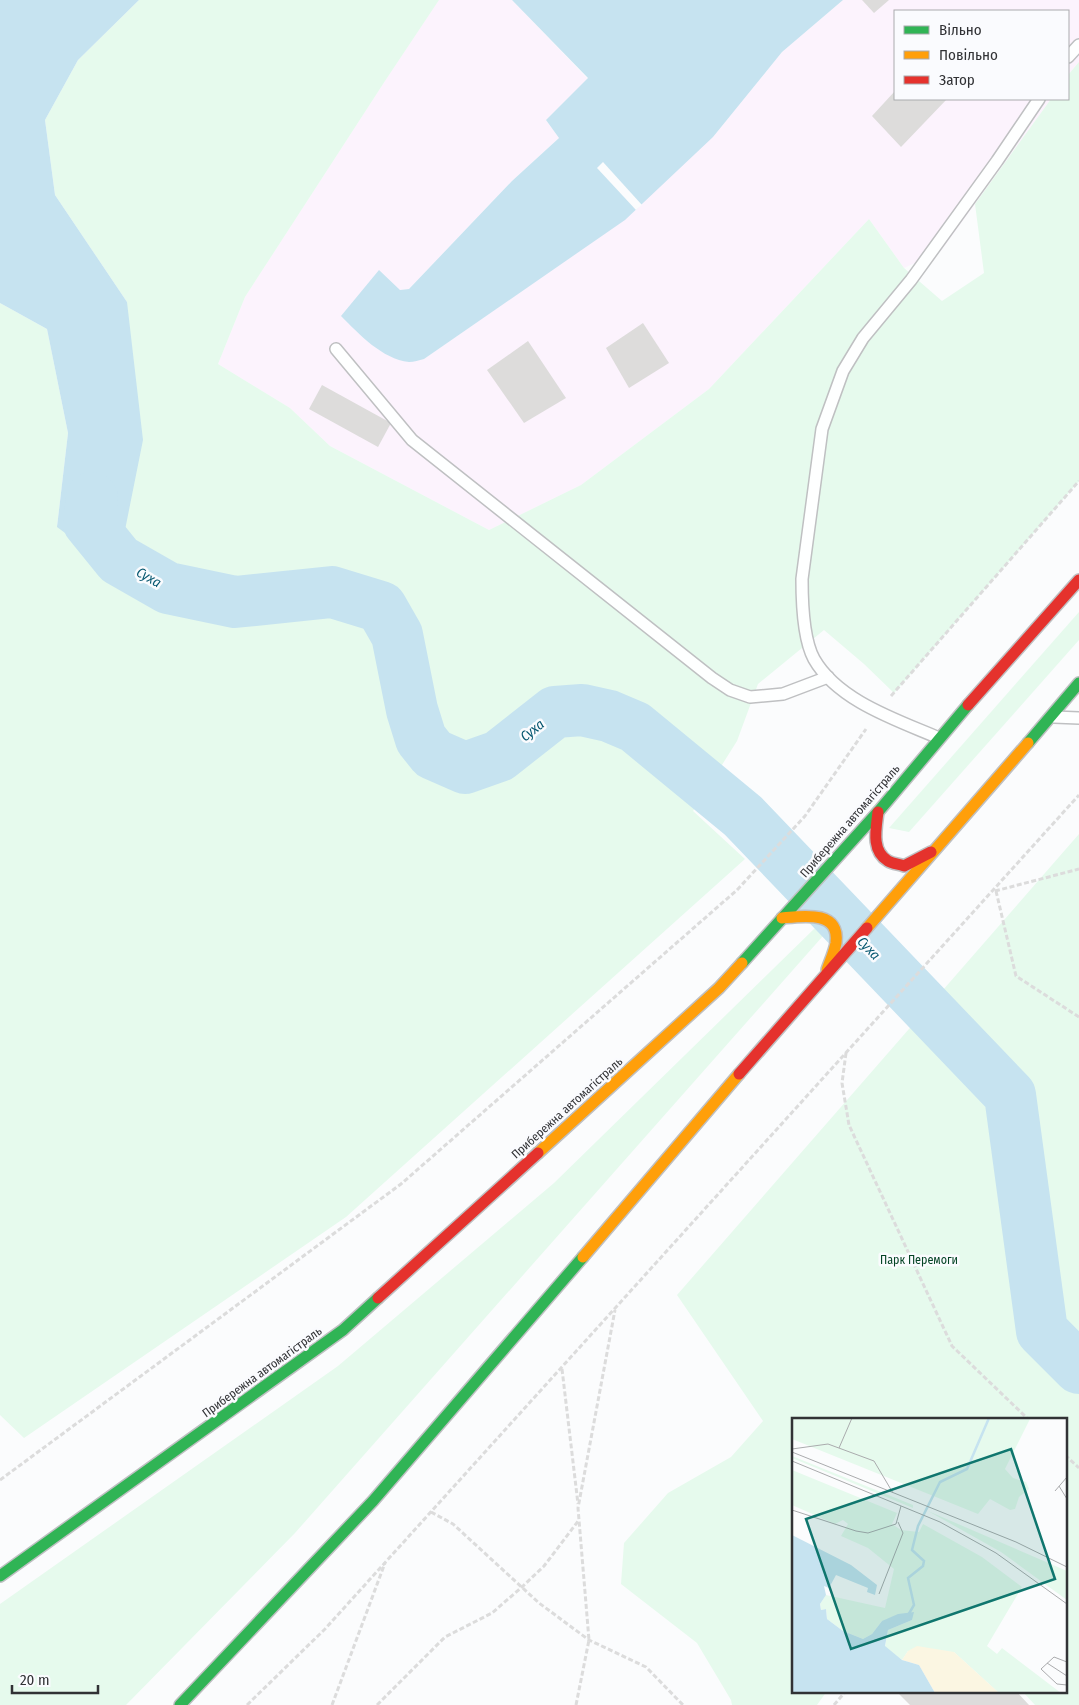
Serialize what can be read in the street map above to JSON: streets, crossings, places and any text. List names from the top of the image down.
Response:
{
  "streets": {
    "main road": ["Прибережна автомагістраль"]
  },
  "water": ["Суха"],
  "parks": ["Парк Перемоги"],
  "legend": ["Вільно", "Повільно", "Затор"],
  "scale_bar": "20 m"
}
